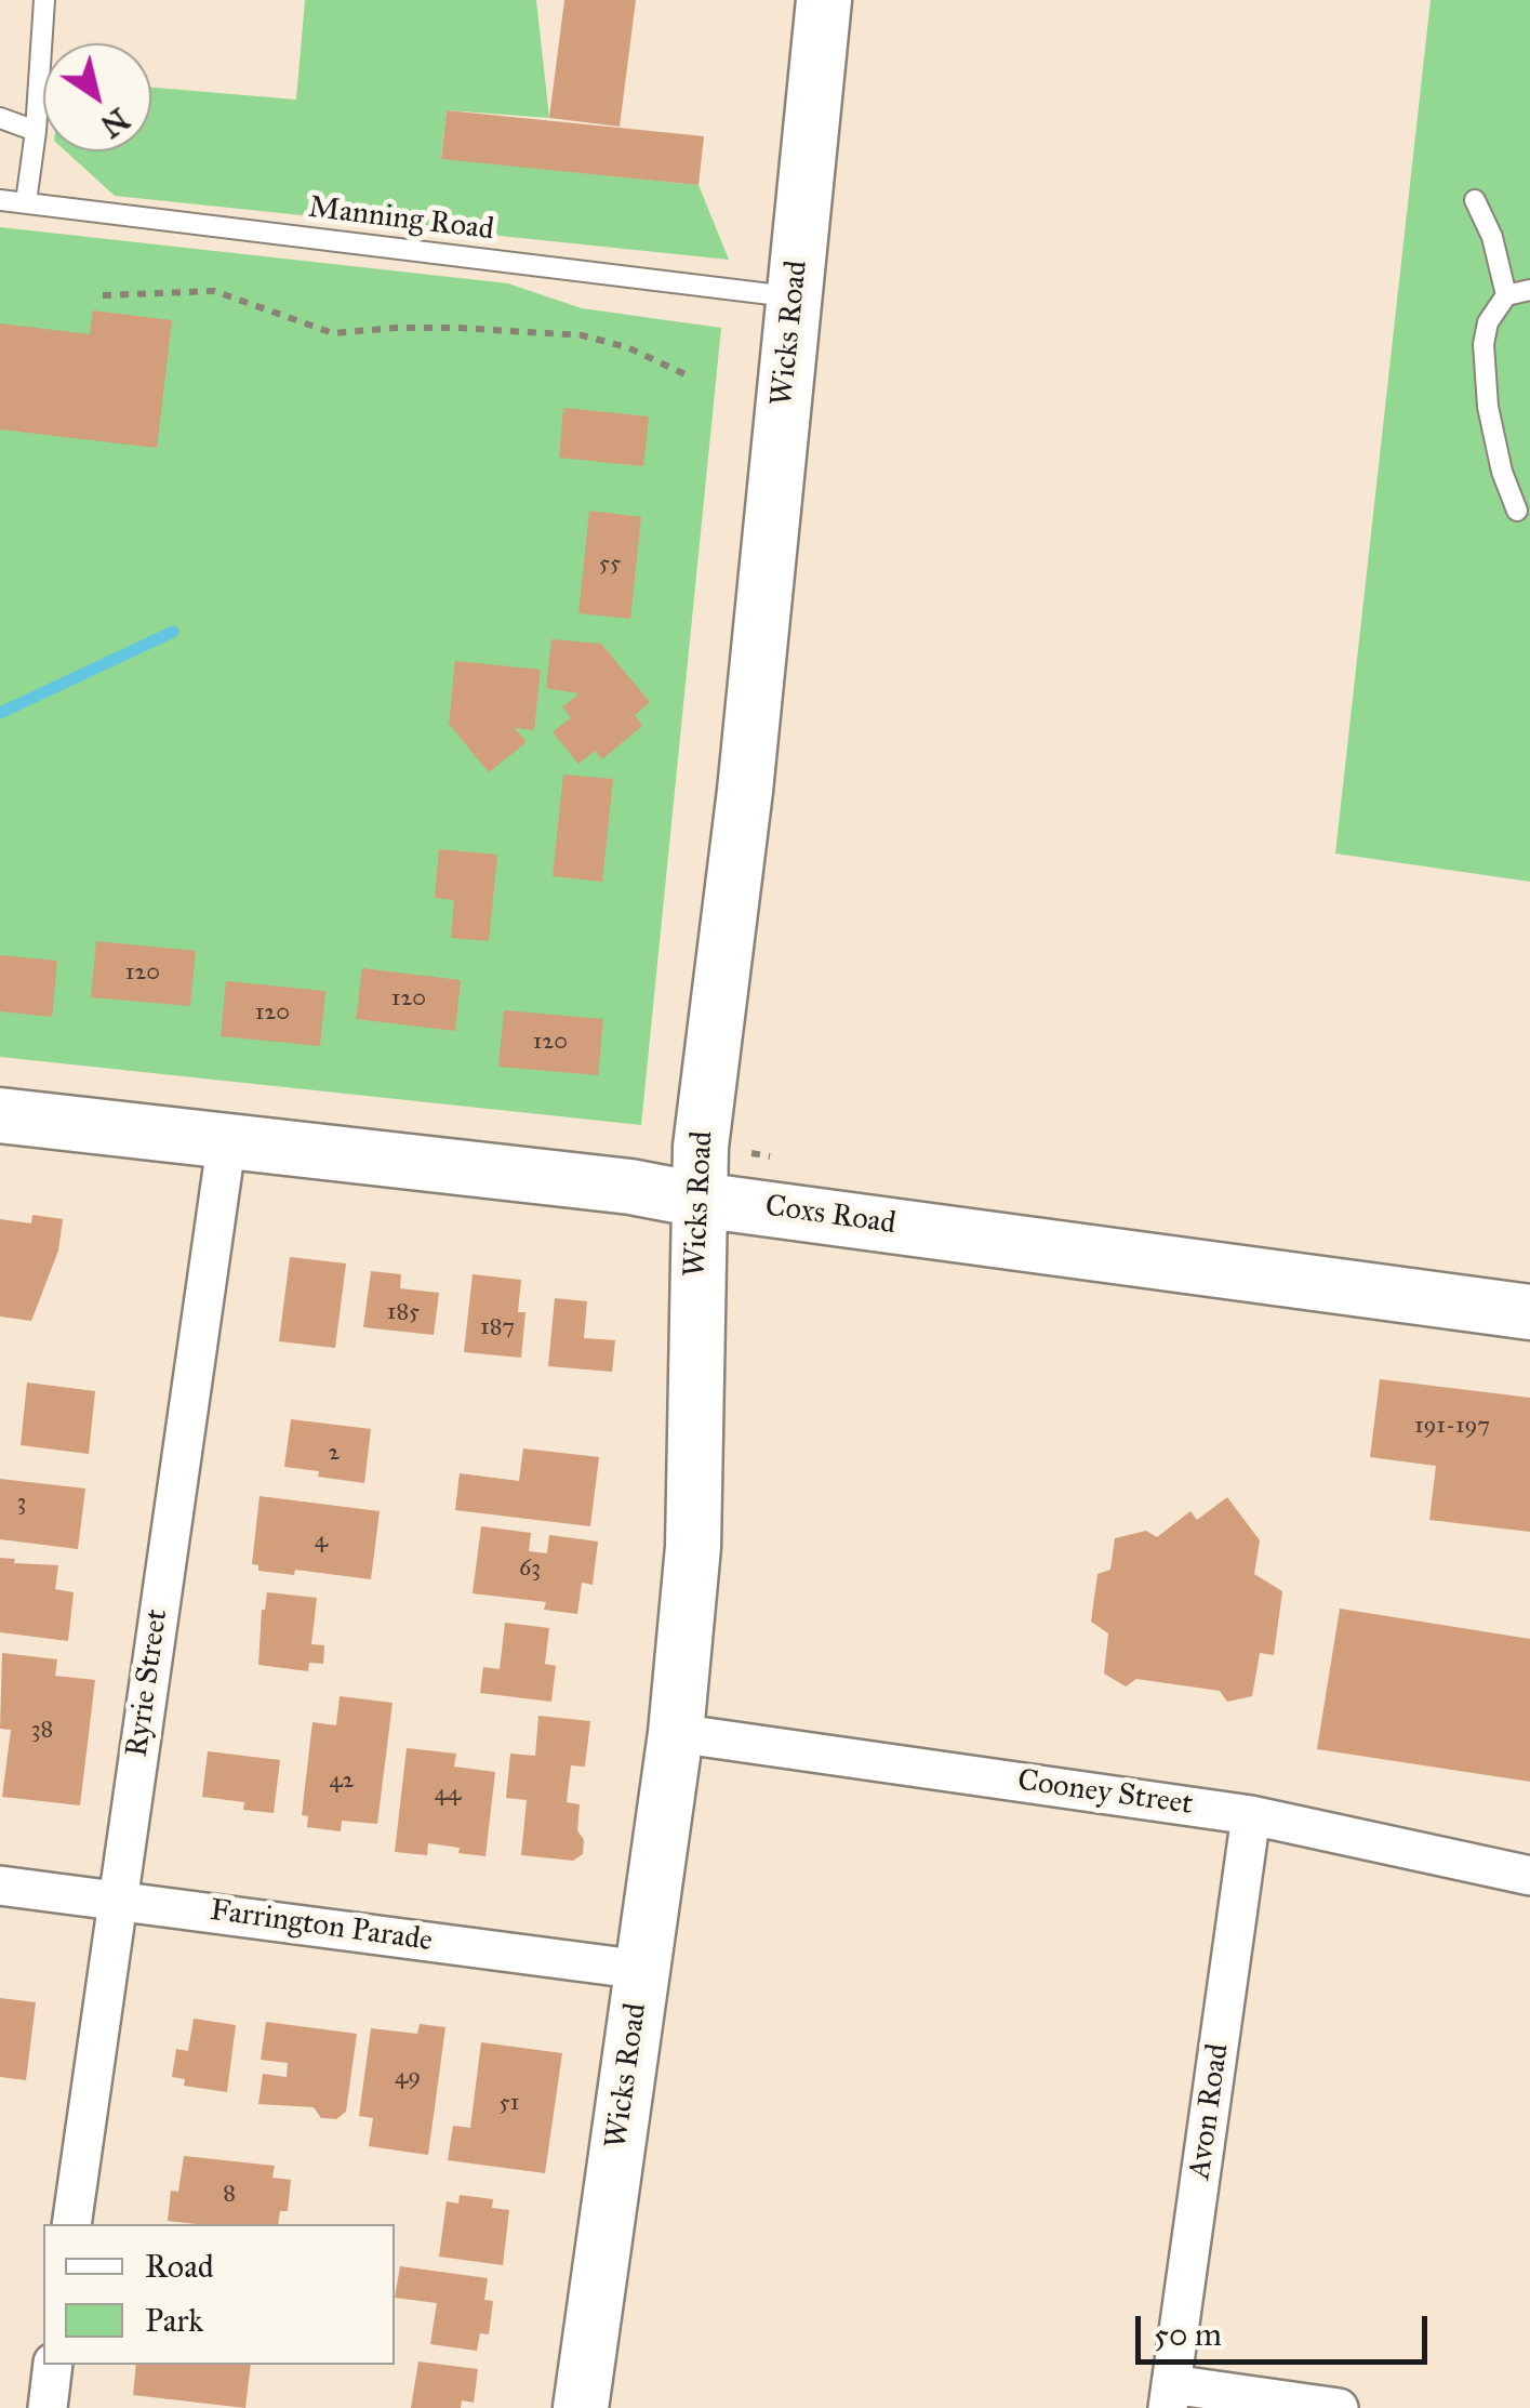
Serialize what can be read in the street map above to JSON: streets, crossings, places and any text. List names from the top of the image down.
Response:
{
  "streets": {
    "main road": ["Wicks Road", "Coxs Road"],
    "street": [
      "Ryrie Street",
      "Cooney Street",
      "Farrington Parade",
      "Avon Road"
    ],
    "lane": ["Manning Road"]
  },
  "crossings": [
    ["Manning Road", "Wicks Road"],
    ["Wicks Road", "Coxs Road"],
    ["Wicks Road", "Cooney Street"],
    ["Wicks Road", "Farrington Parade"],
    ["Coxs Road", "Ryrie Street"],
    ["Ryrie Street", "Farrington Parade"],
    ["Cooney Street", "Avon Road"]
  ],
  "house_numbers": [
    "55",
    "120",
    "120",
    "120",
    "120",
    "185",
    "187",
    "191-197",
    "2",
    "3",
    "4",
    "63",
    "38",
    "42",
    "44",
    "49",
    "51",
    "8"
  ],
  "legend": ["Road", "Park"],
  "scale_bar": "50 m",
  "north": "bottom right"
}
